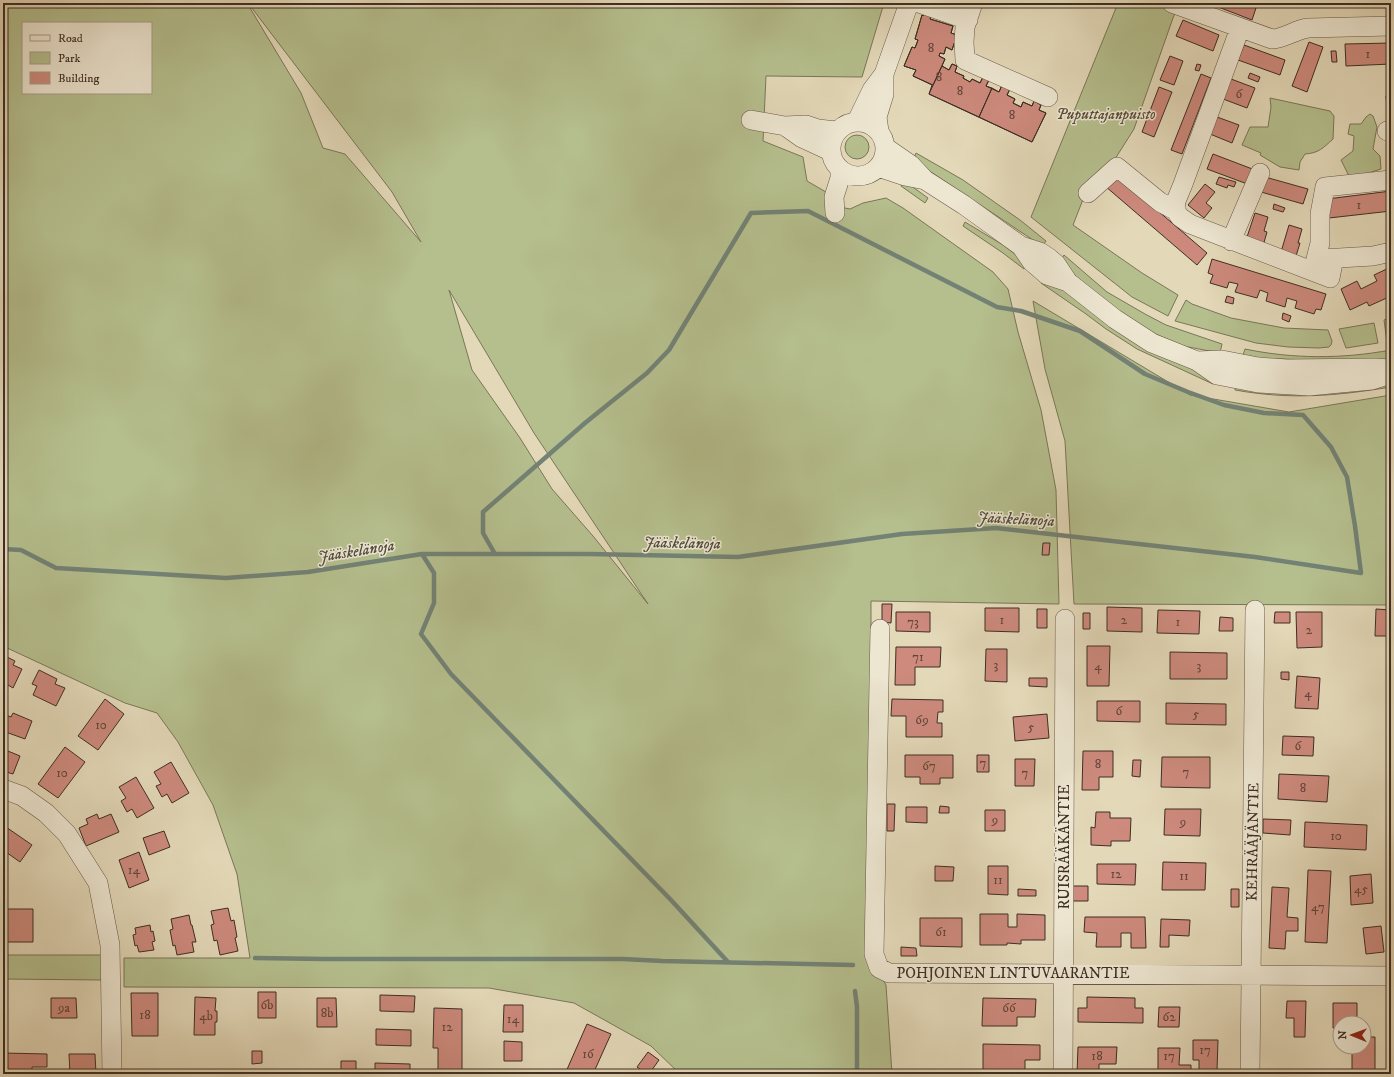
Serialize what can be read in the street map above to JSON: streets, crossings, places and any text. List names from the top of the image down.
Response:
{
  "streets": {
    "street": ["KEHRÄÄJÄNTIE", "RUISRÄÄKÄNTIE", "POHJOINEN LINTUVAARANTIE"]
  },
  "crossings": [
    ["KEHRÄÄJÄNTIE", "POHJOINEN LINTUVAARANTIE"],
    ["RUISRÄÄKÄNTIE", "POHJOINEN LINTUVAARANTIE"]
  ],
  "water": ["Jääskelänoja"],
  "parks": ["Puputtajanpuisto"],
  "house_numbers": [
    "8",
    "1",
    "8",
    "8",
    "6",
    "8",
    "1",
    "1",
    "2",
    "73",
    "1",
    "2",
    "71",
    "3",
    "4",
    "3",
    "4",
    "6",
    "5",
    "69",
    "10",
    "5",
    "6",
    "7",
    "8",
    "67",
    "7",
    "10",
    "7",
    "8",
    "9",
    "9",
    "10",
    "14",
    "12",
    "11",
    "11",
    "45",
    "47",
    "61",
    "6b",
    "9a",
    "66",
    "8b",
    "18",
    "4b",
    "62",
    "14",
    "12",
    "17",
    "16",
    "18",
    "17"
  ],
  "legend": ["Road", "Park", "Building"],
  "north": "left"
}
